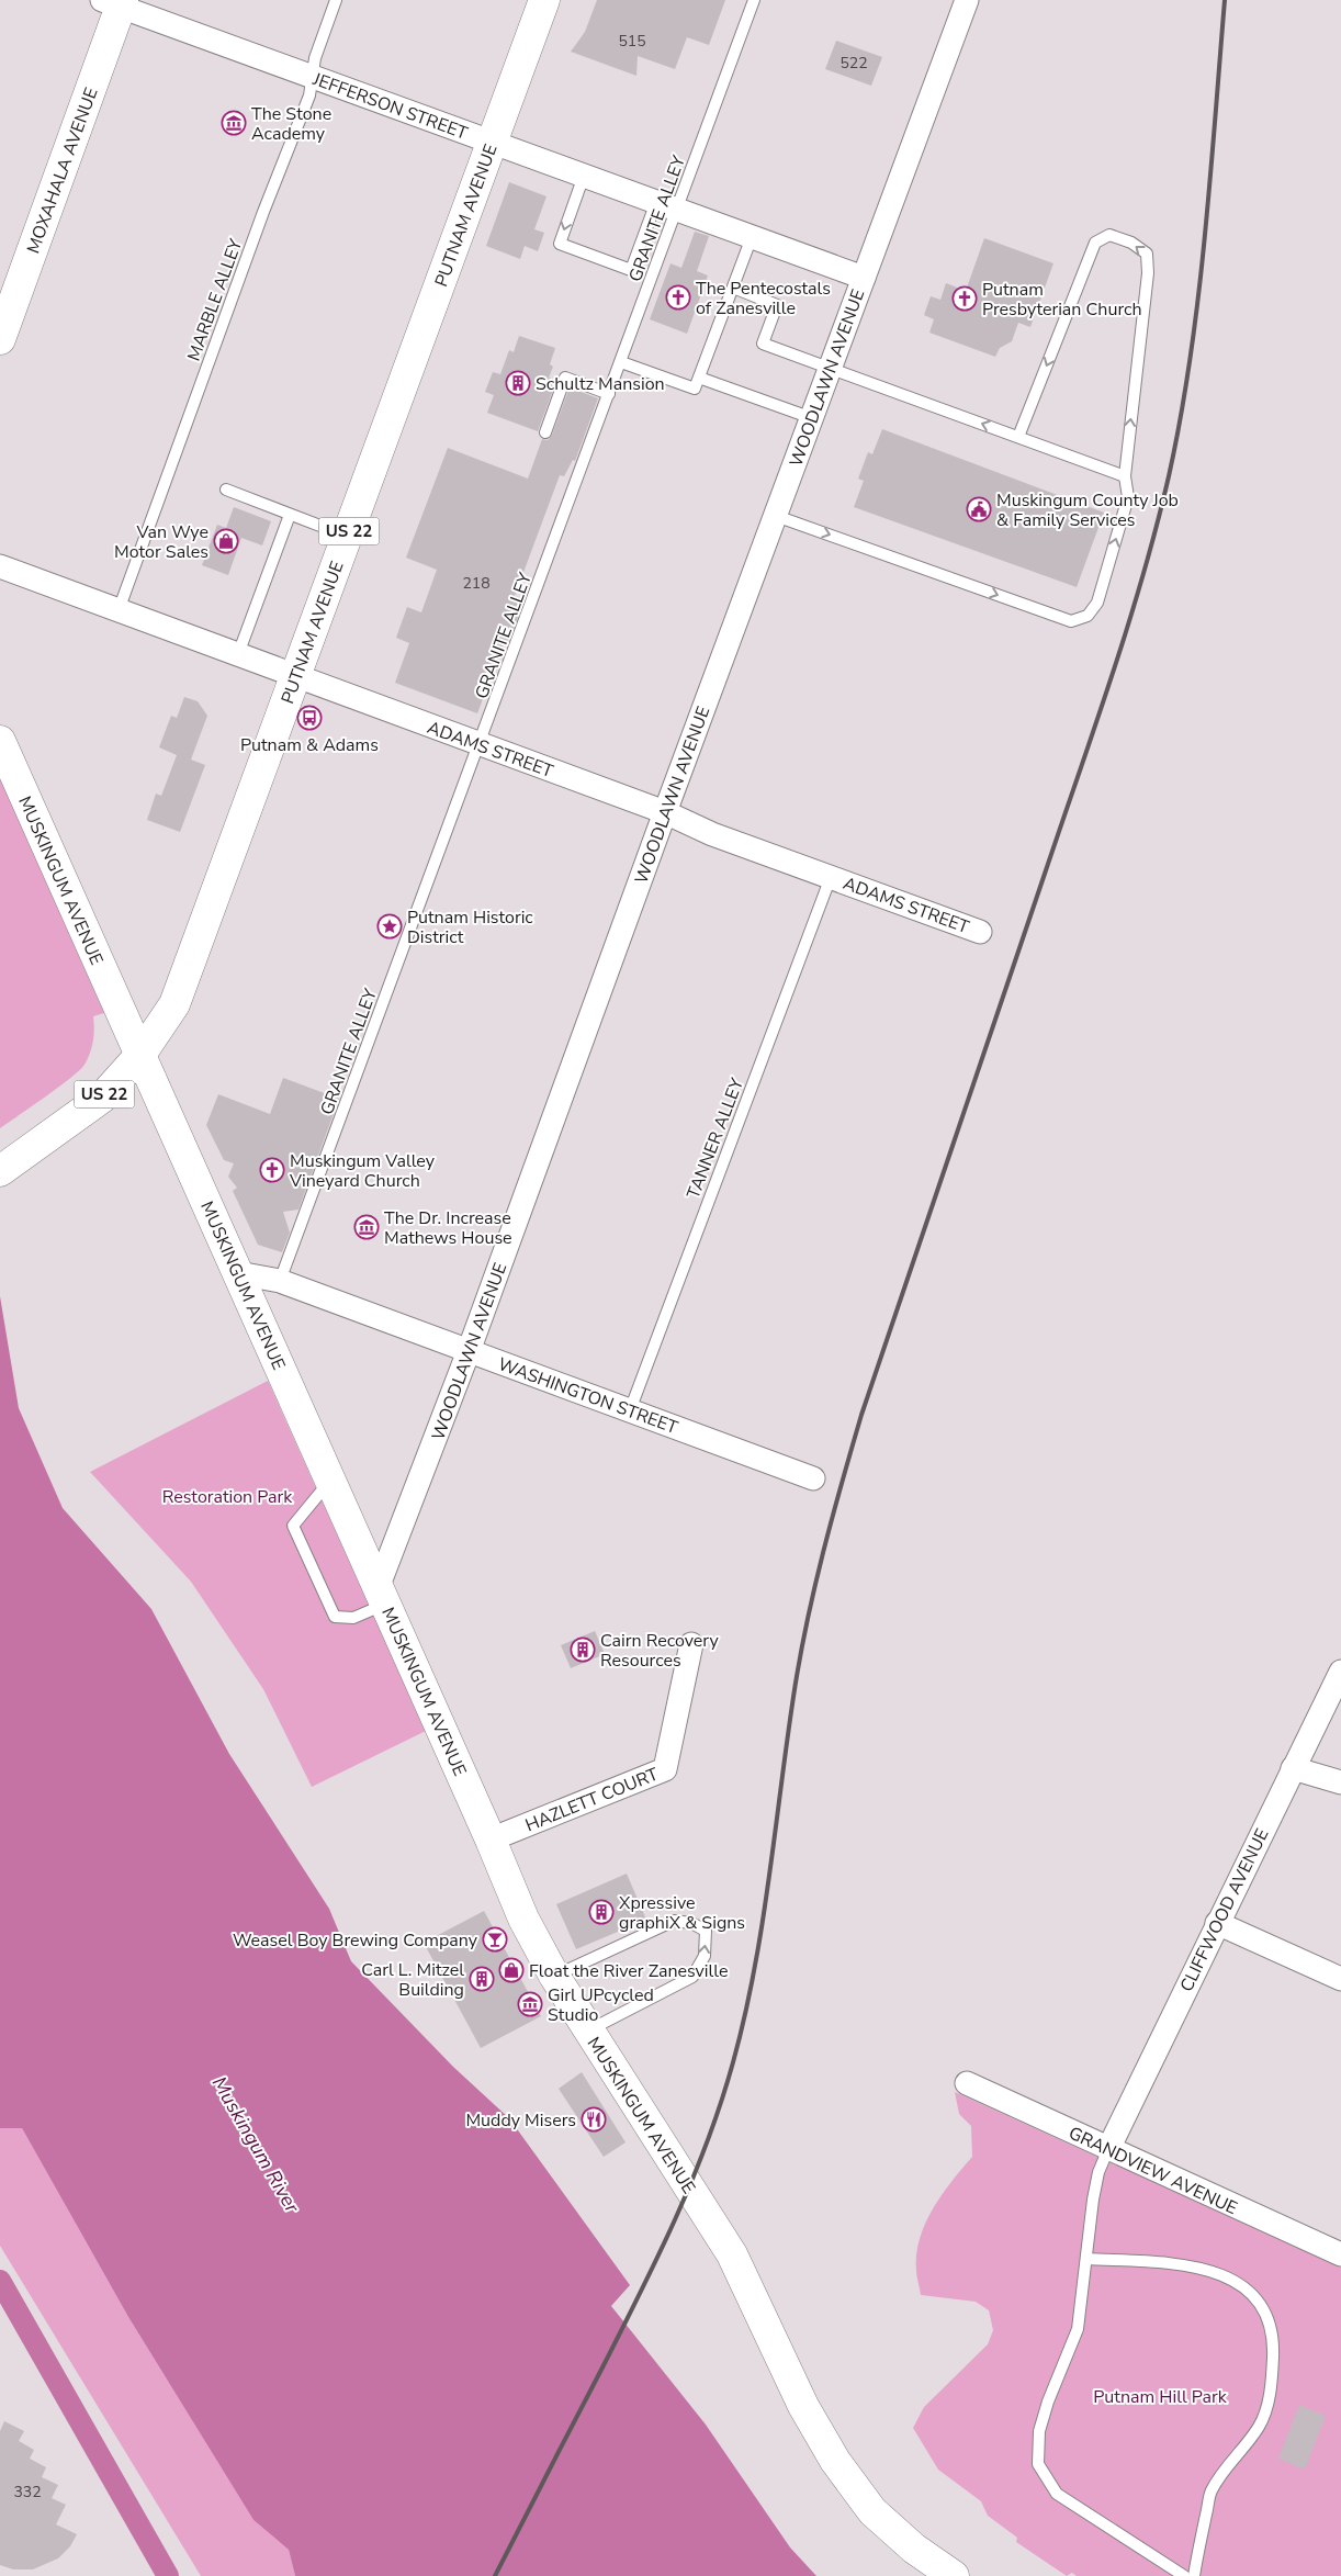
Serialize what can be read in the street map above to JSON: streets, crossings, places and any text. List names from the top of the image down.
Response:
{
  "streets": {
    "street": [
      "JEFFERSON STREET",
      "MOXAHALA AVENUE",
      "PUTNAM AVENUE",
      "WOODLAWN AVENUE",
      "US 22",
      "ADAMS STREET",
      "MUSKINGUM AVENUE",
      "WASHINGTON STREET",
      "HAZLETT COURT",
      "CLIFFWOOD AVENUE",
      "GRANDVIEW AVENUE"
    ],
    "lane": ["GRANITE ALLEY", "MARBLE ALLEY", "TANNER ALLEY"]
  },
  "crossings": [
    ["JEFFERSON STREET", "MOXAHALA AVENUE"],
    ["JEFFERSON STREET", "PUTNAM AVENUE"],
    ["JEFFERSON STREET", "GRANITE ALLEY"],
    ["JEFFERSON STREET", "MARBLE ALLEY"],
    ["JEFFERSON STREET", "WOODLAWN AVENUE"],
    ["PUTNAM AVENUE", "ADAMS STREET"],
    ["PUTNAM AVENUE", "MUSKINGUM AVENUE"],
    ["GRANITE ALLEY", "ADAMS STREET"],
    ["GRANITE ALLEY", "WASHINGTON STREET"],
    ["MARBLE ALLEY", "ADAMS STREET"],
    ["WOODLAWN AVENUE", "ADAMS STREET"],
    ["WOODLAWN AVENUE", "MUSKINGUM AVENUE"],
    ["WOODLAWN AVENUE", "WASHINGTON STREET"],
    ["ADAMS STREET", "TANNER ALLEY"],
    ["MUSKINGUM AVENUE", "WASHINGTON STREET"],
    ["MUSKINGUM AVENUE", "HAZLETT COURT"],
    ["TANNER ALLEY", "WASHINGTON STREET"],
    ["CLIFFWOOD AVENUE", "GRANDVIEW AVENUE"]
  ],
  "water": ["Muskingum River"],
  "parks": ["Restoration Park", "Putnam Hill Park"],
  "places": {
    "museum": ["The Stone Academy", "The Dr. Increase Mathews House", "Girl UPcycled Studio"],
    "church": ["The Pentecostals of Zanesville", "Putnam Presbyterian Church", "Muskingum Valley Vineyard Church"],
    "building": [
      "Schultz Mansion",
      "Cairn Recovery Resources",
      "Xpressive graphiX & Signs",
      "Carl L. Mitzel Building"
    ],
    "public building": ["Muskingum County Job & Family Services"],
    "shop": ["Van Wye Motor Sales", "Float the River Zanesville"],
    "bus stop": ["Putnam & Adams"],
    "place": ["Putnam Historic District"],
    "bar": ["Weasel Boy Brewing Company"],
    "restaurant": ["Muddy Misers"]
  },
  "house_numbers": [
    "515",
    "522",
    "218",
    "332"
  ]
}
